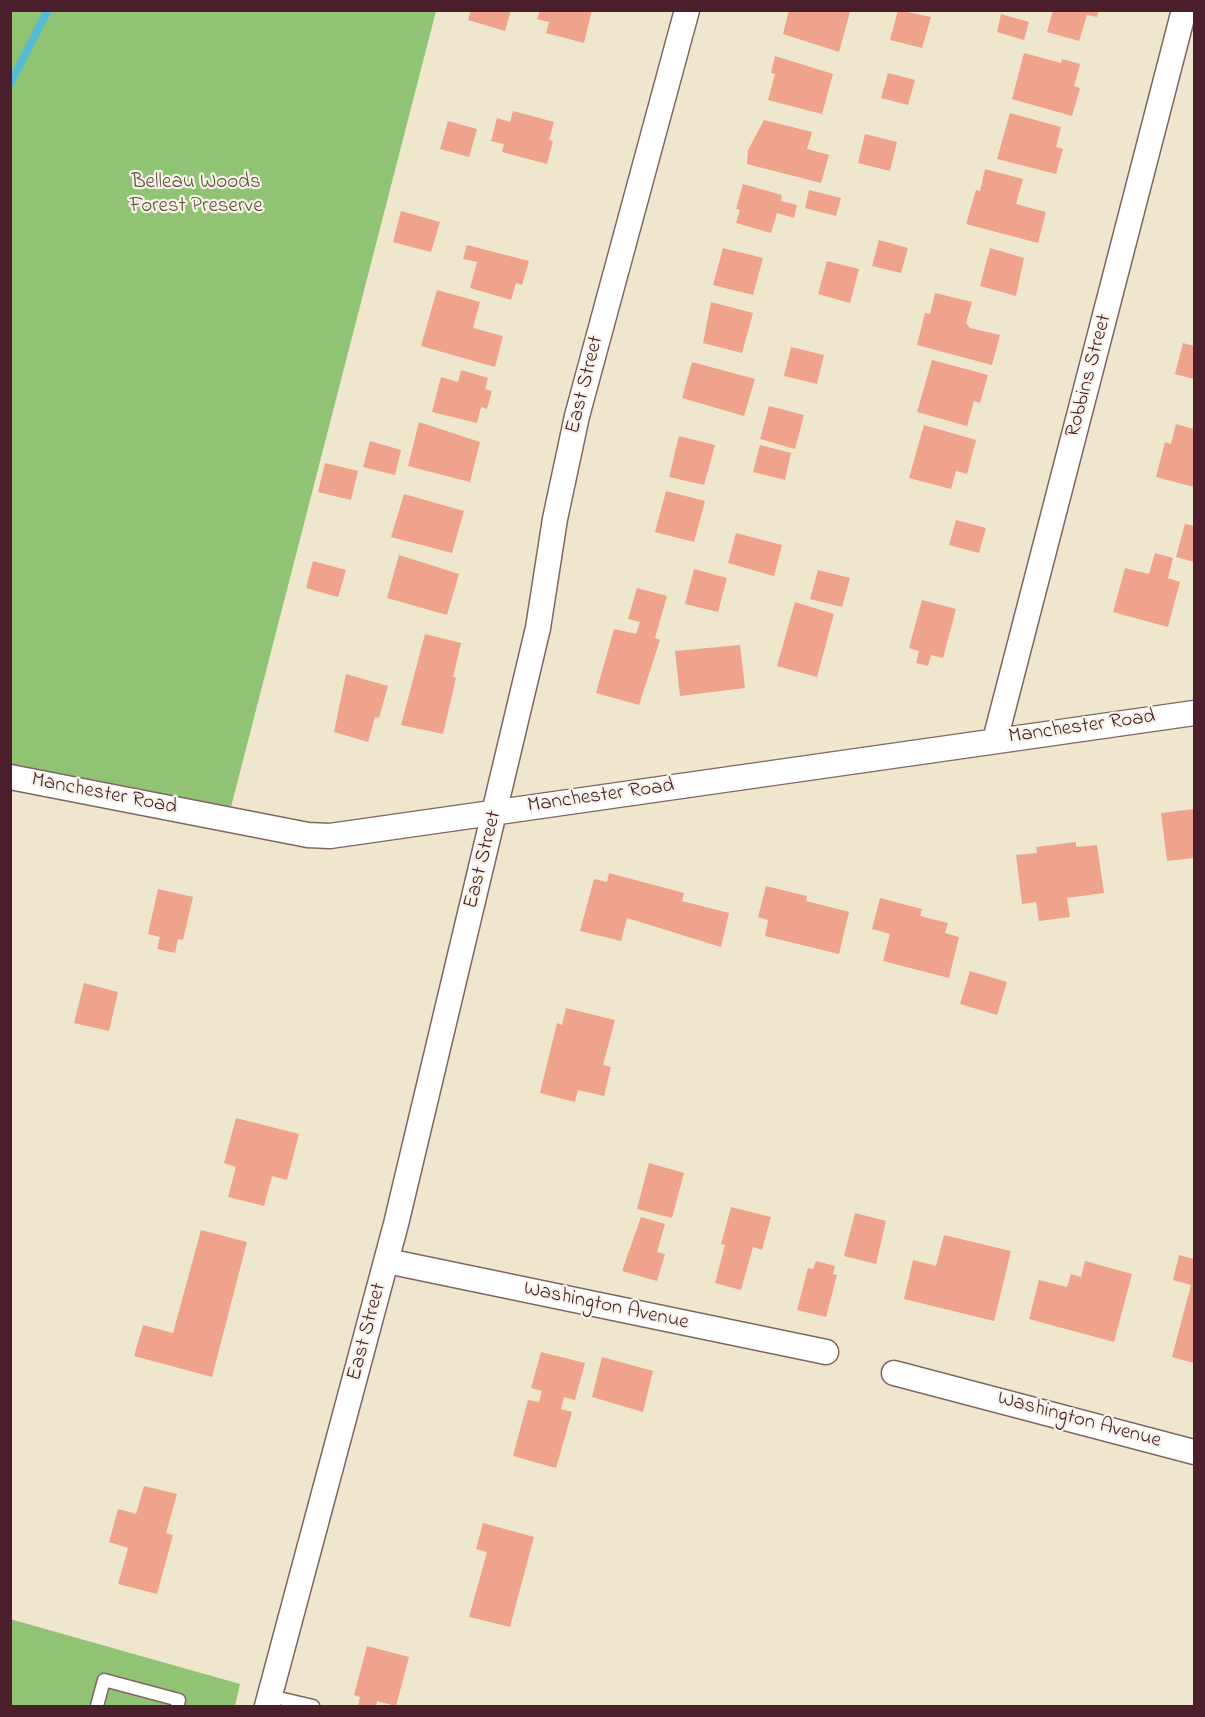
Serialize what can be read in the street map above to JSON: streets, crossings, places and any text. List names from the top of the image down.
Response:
{
  "streets": {
    "street": [
      "Robbins Street",
      "East Street",
      "Manchester Road",
      "Washington Avenue"
    ]
  },
  "crossings": [
    ["Robbins Street", "Manchester Road"],
    ["East Street", "Manchester Road"],
    ["East Street", "Washington Avenue"]
  ],
  "parks": ["Belleau Woods Forest Preserve"]
}
